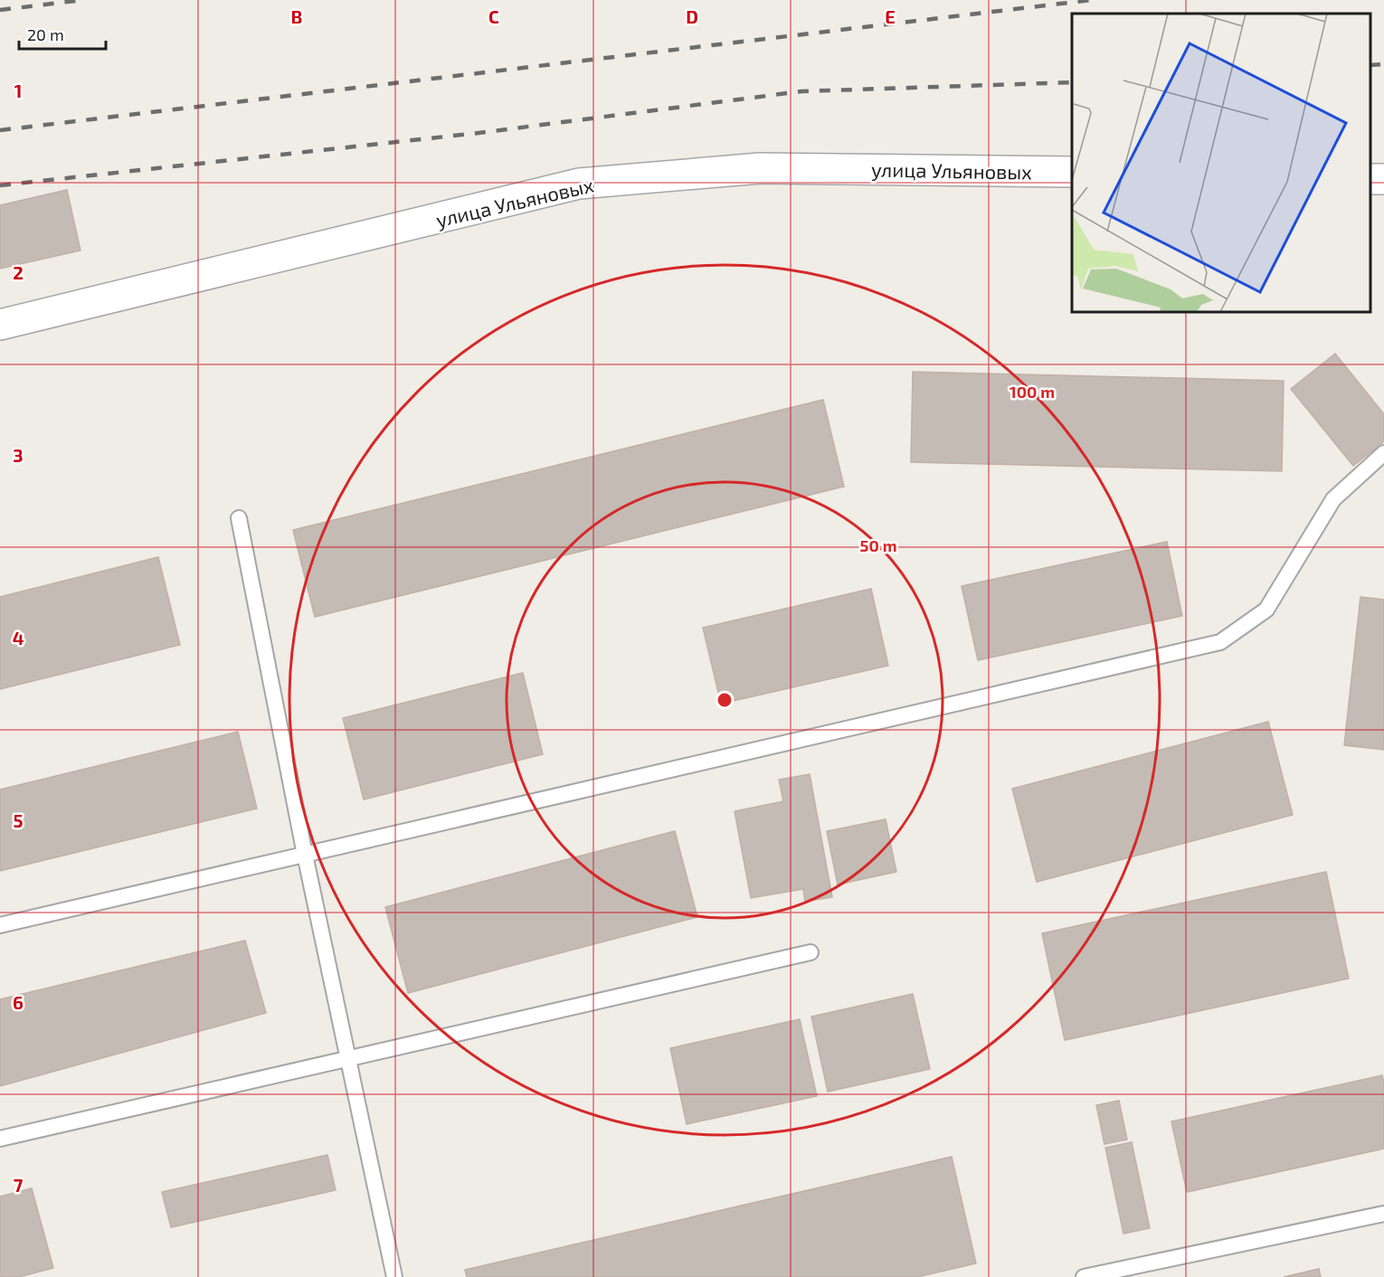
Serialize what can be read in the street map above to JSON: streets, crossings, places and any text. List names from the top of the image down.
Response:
{
  "streets": {
    "street": ["улица Ульяновых"]
  },
  "scale_bar": "20 m",
  "grid": {
    "columns": [
      "B",
      "C",
      "D",
      "E"
    ],
    "rows": [
      "1",
      "2",
      "3",
      "4",
      "5",
      "6",
      "7"
    ]
  },
  "rings": ["100 m", "50 m"]
}
